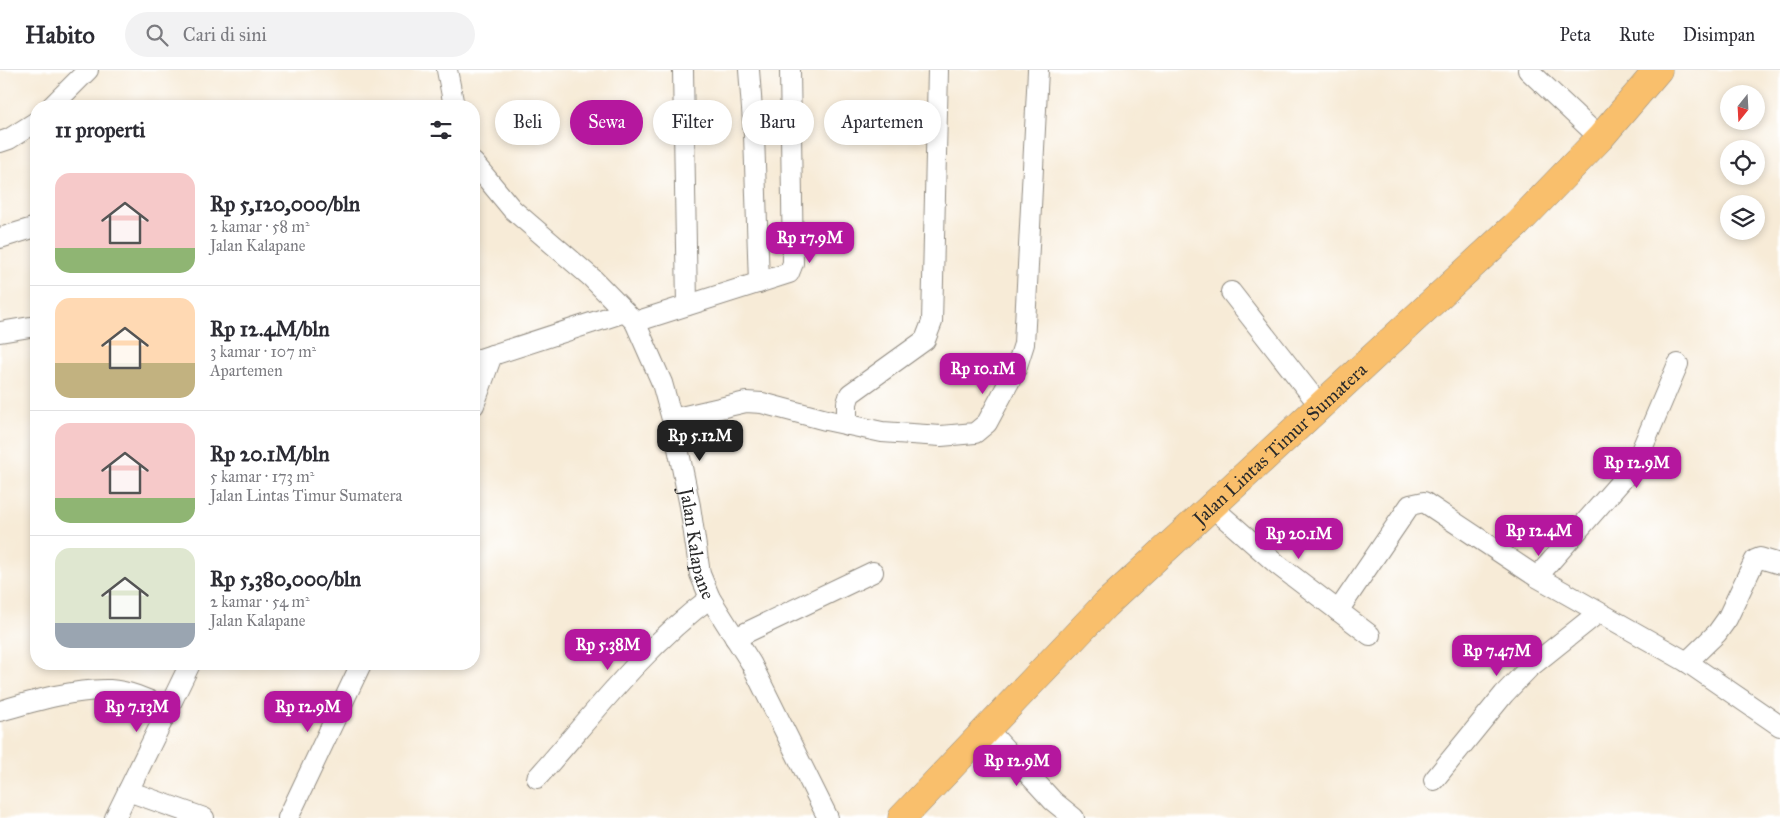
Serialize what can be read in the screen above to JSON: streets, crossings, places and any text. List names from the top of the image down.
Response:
{
  "streets": {
    "highway": ["Jalan Lintas Timur Sumatera"],
    "street": ["Jalan Kalapane"]
  },
  "north": "bottom",
  "page": {
    "header": "Habito",
    "search": "Cari di sini",
    "nav": ["Peta", "Rute", "Disimpan"],
    "chip": [
      "Beli",
      "Sewa",
      "Filter",
      "Baru",
      "Apartemen"
    ],
    "heading": "11 properti",
    "list": [
      {
        "name": "Rp 5,120,000/bln",
        "note": "2 kamar · 58 m² · Jalan Kalapane"
      },
      {
        "name": "Rp 12.4M/bln",
        "note": "3 kamar · 107 m² · Apartemen"
      },
      {
        "name": "Rp 20.1M/bln",
        "note": "5 kamar · 173 m² · Jalan Lintas Timur Sumatera"
      },
      {
        "name": "Rp 5,380,000/bln",
        "note": "2 kamar · 54 m² · Jalan Kalapane"
      }
    ],
    "price": [
      "Rp 17.9M",
      "Rp 10.1M",
      "Rp 5.12M",
      "Rp 12.9M",
      "Rp 12.4M",
      "Rp 20.1M",
      "Rp 5.38M",
      "Rp 7.47M",
      "Rp 7.13M",
      "Rp 12.9M",
      "Rp 12.9M"
    ]
  }
}
